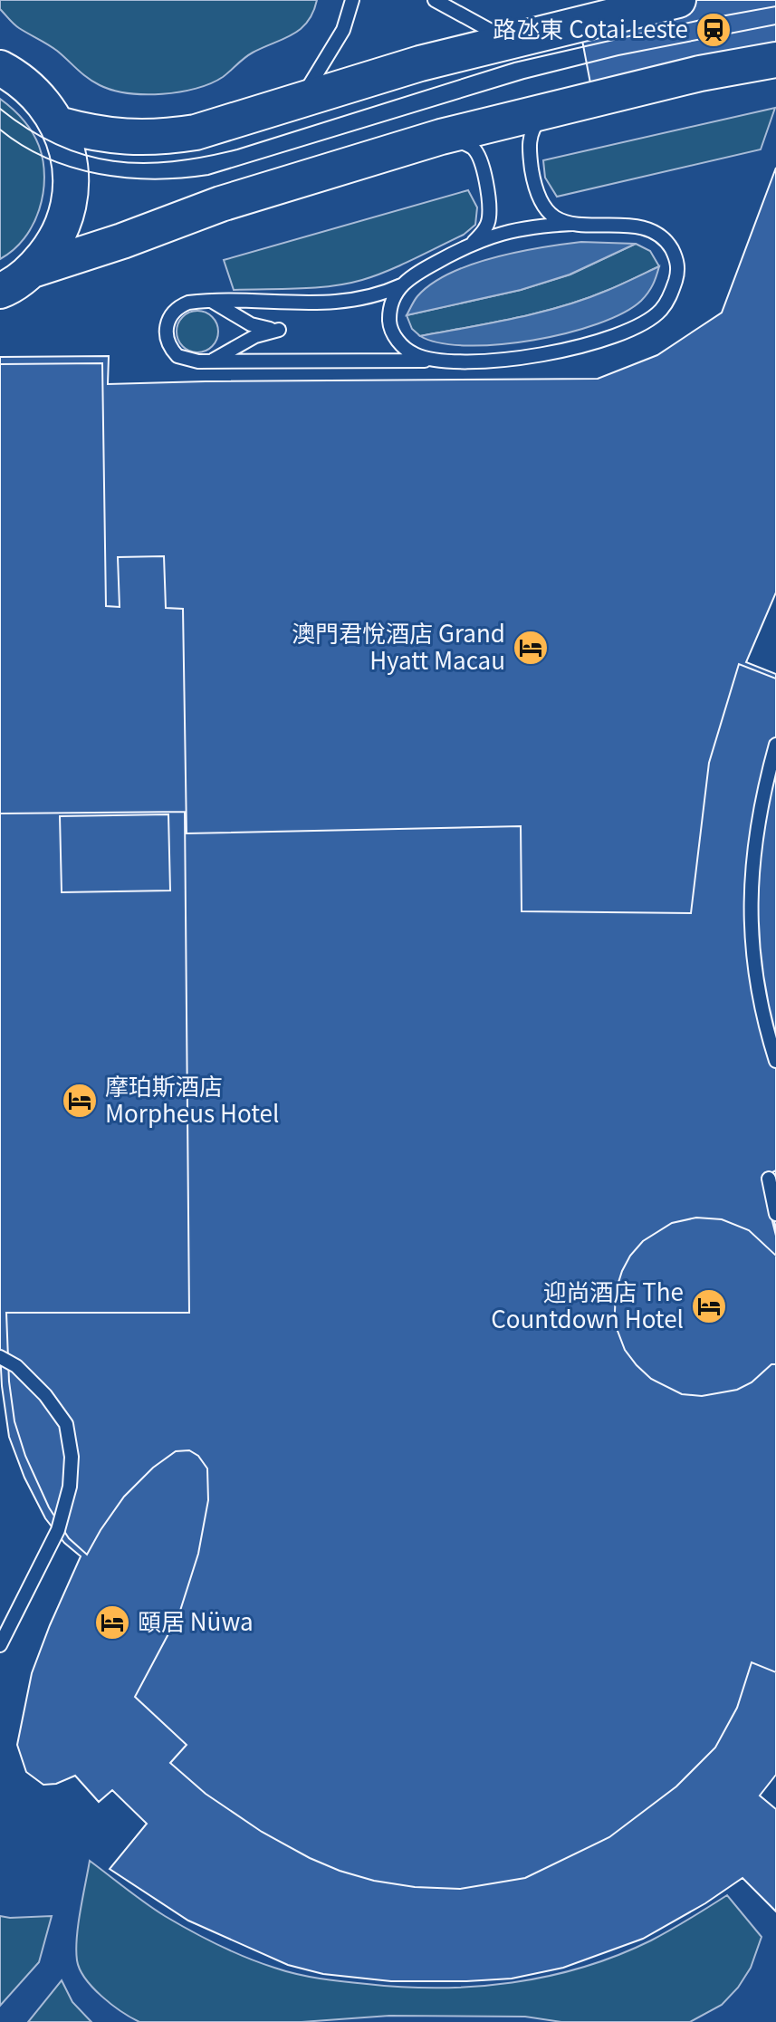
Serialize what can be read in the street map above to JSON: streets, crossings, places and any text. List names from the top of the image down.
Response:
{
  "places": {
    "station": ["路氹東 Cotai Leste"],
    "hotel": [
      "澳門君悅酒店 Grand Hyatt Macau",
      "摩珀斯酒店 Morpheus Hotel",
      "迎尚酒店 The Countdown Hotel",
      "頤居 Nüwa"
    ]
  }
}
